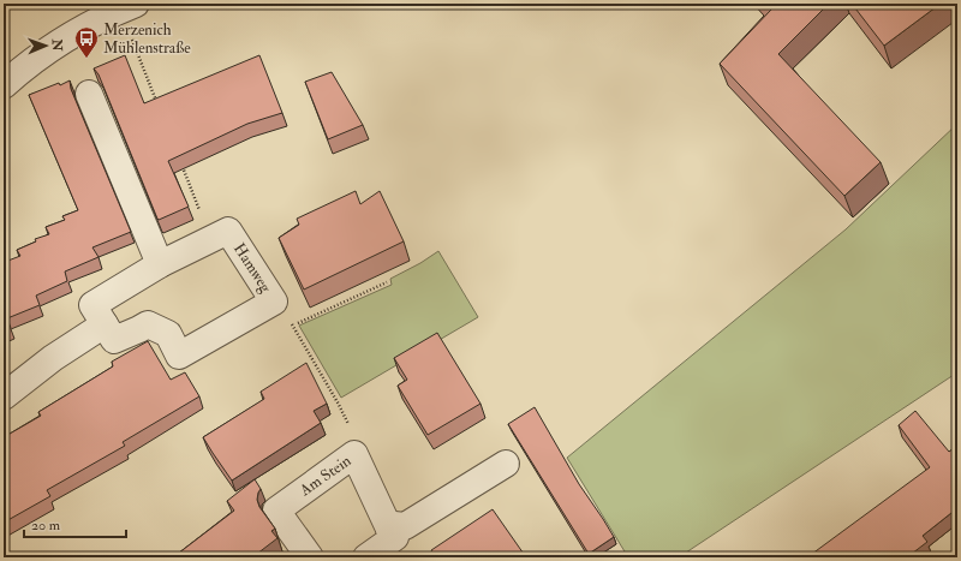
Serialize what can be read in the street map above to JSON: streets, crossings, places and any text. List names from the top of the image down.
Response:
{
  "streets": {
    "street": ["Hamweg", "Am Stein"]
  },
  "places": {
    "bus stop": ["Merzenich Mühlenstraße"]
  },
  "scale_bar": "20 m",
  "north": "right"
}
